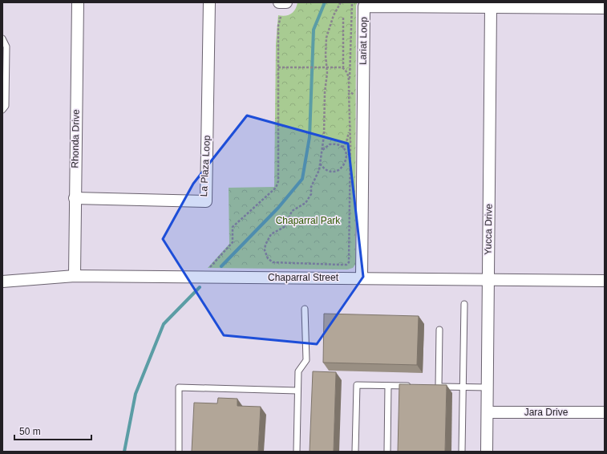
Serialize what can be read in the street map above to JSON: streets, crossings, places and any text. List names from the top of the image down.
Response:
{
  "streets": {
    "street": [
      "Lariat Loop",
      "Rhonda Drive",
      "La Plaza Loop",
      "Yucca Drive",
      "Chaparral Street",
      "Jara Drive"
    ]
  },
  "crossings": [
    ["Lariat Loop", "Yucca Drive"],
    ["Lariat Loop", "Chaparral Street"],
    ["Rhonda Drive", "La Plaza Loop"],
    ["Rhonda Drive", "Chaparral Street"],
    ["Yucca Drive", "Chaparral Street"],
    ["Yucca Drive", "Jara Drive"]
  ],
  "parks": ["Chaparral Park"],
  "scale_bar": "50 m"
}
